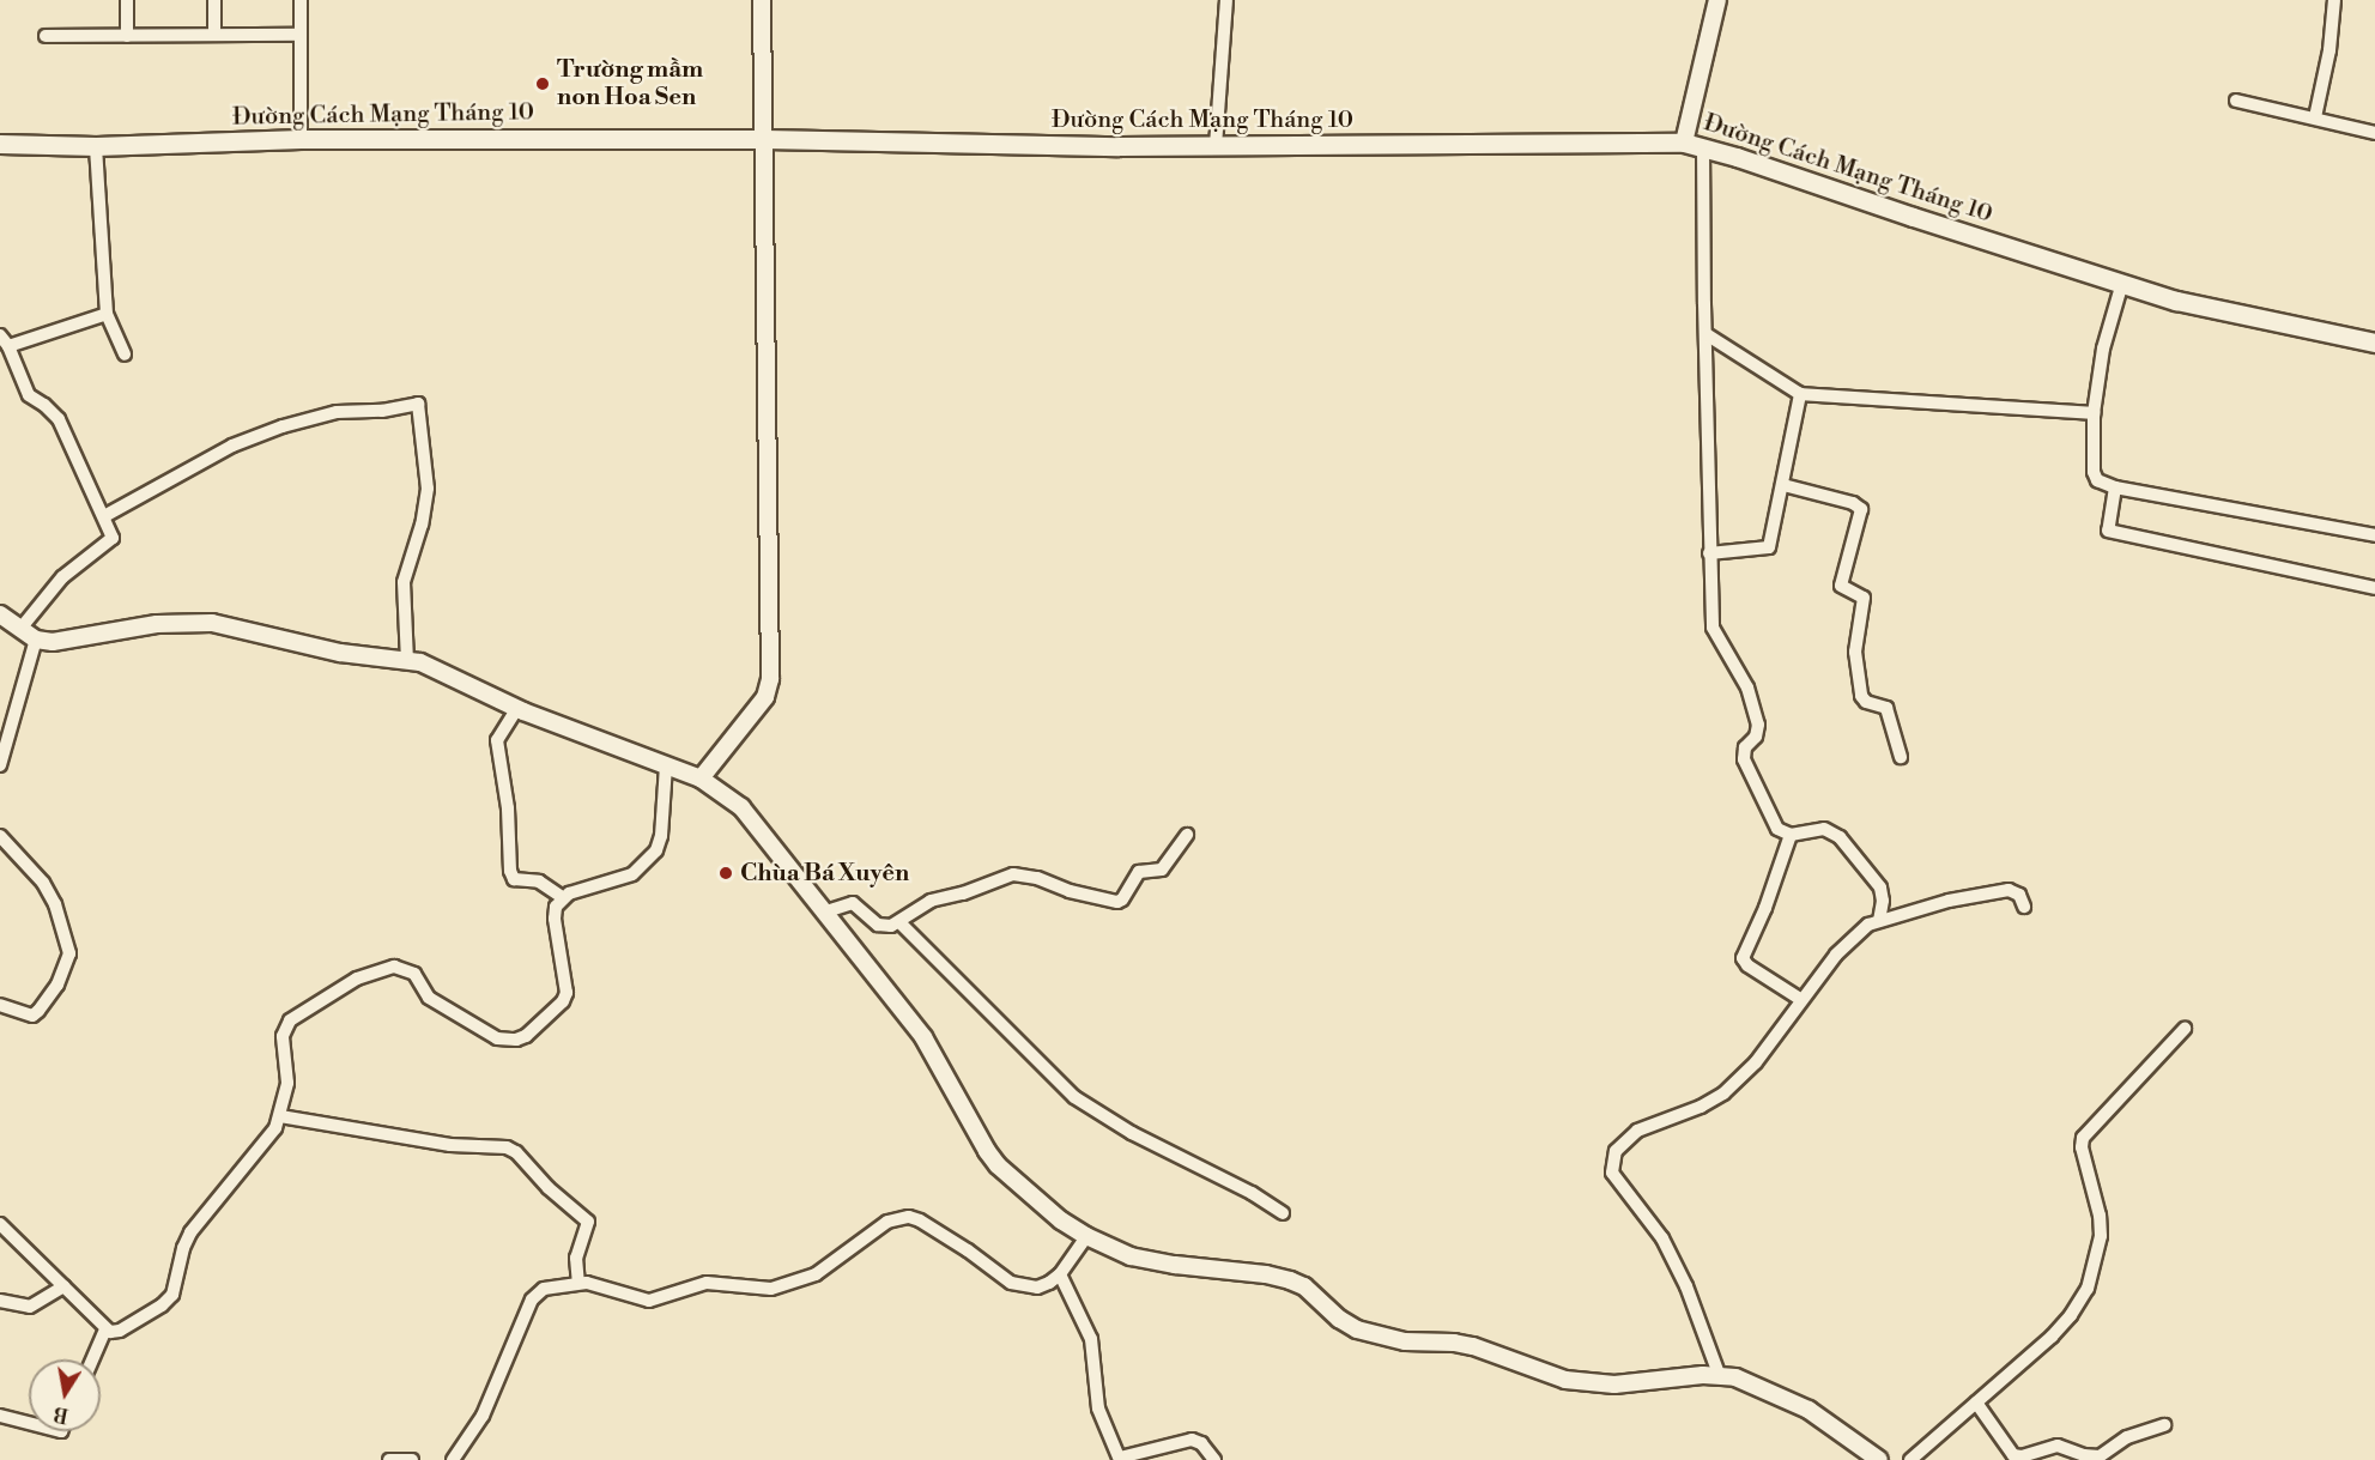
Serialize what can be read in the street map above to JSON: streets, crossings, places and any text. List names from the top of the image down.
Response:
{
  "streets": {
    "main road": ["Đường Cách Mạng Tháng 10"]
  },
  "places": ["Trường mầm non Hoa Sen", "Chùa Bá Xuyên"],
  "north": "bottom"
}
